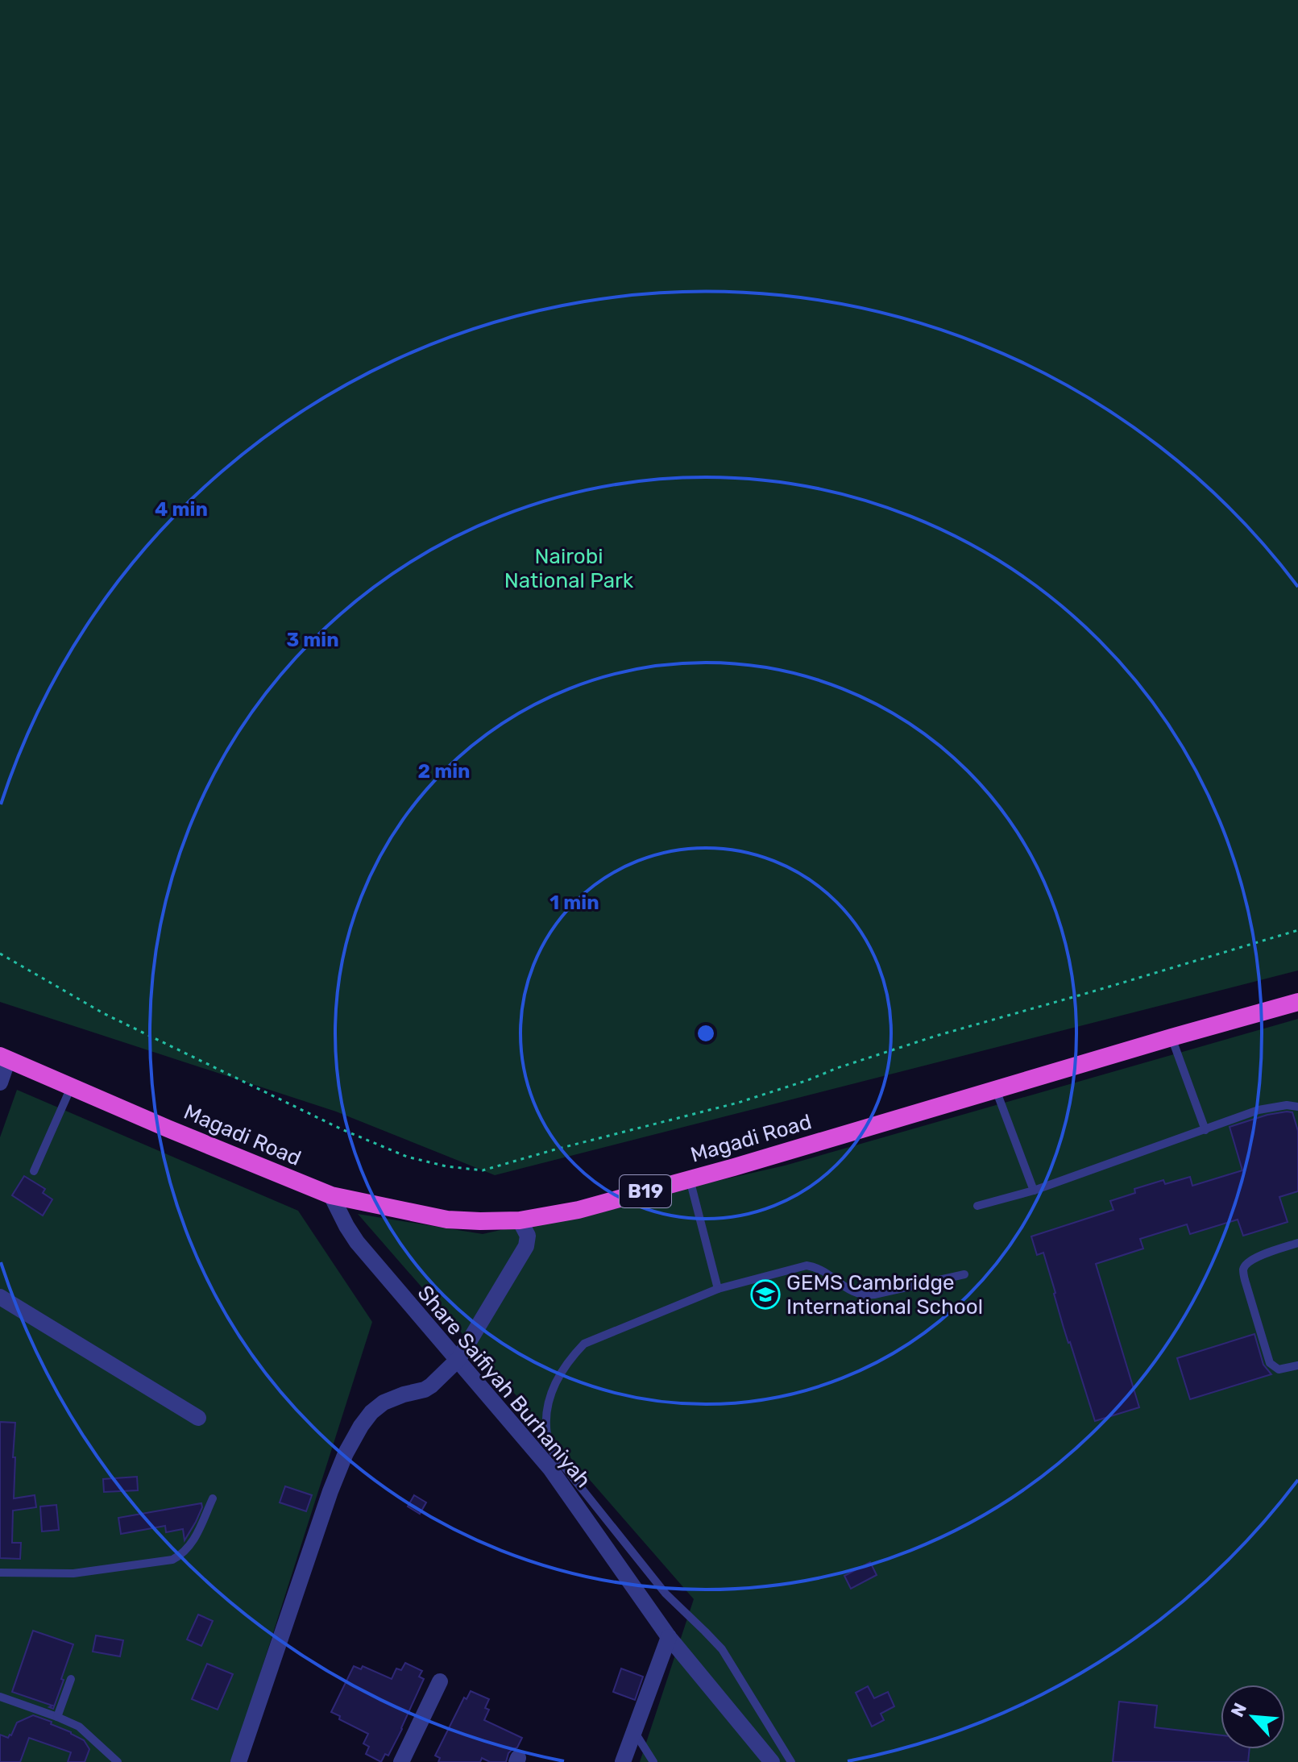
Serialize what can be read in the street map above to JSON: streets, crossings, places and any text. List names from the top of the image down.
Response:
{
  "streets": {
    "highway": ["Magadi Road", "B19"],
    "street": ["Share Saifiyah Burhaniyah"]
  },
  "crossings": [
    ["Magadi Road", "Share Saifiyah Burhaniyah"]
  ],
  "parks": ["Nairobi National Park"],
  "places": {
    "school or university": ["GEMS Cambridge International School"]
  },
  "north": "top left",
  "rings": [
    "4 min",
    "3 min",
    "2 min",
    "1 min"
  ]
}
